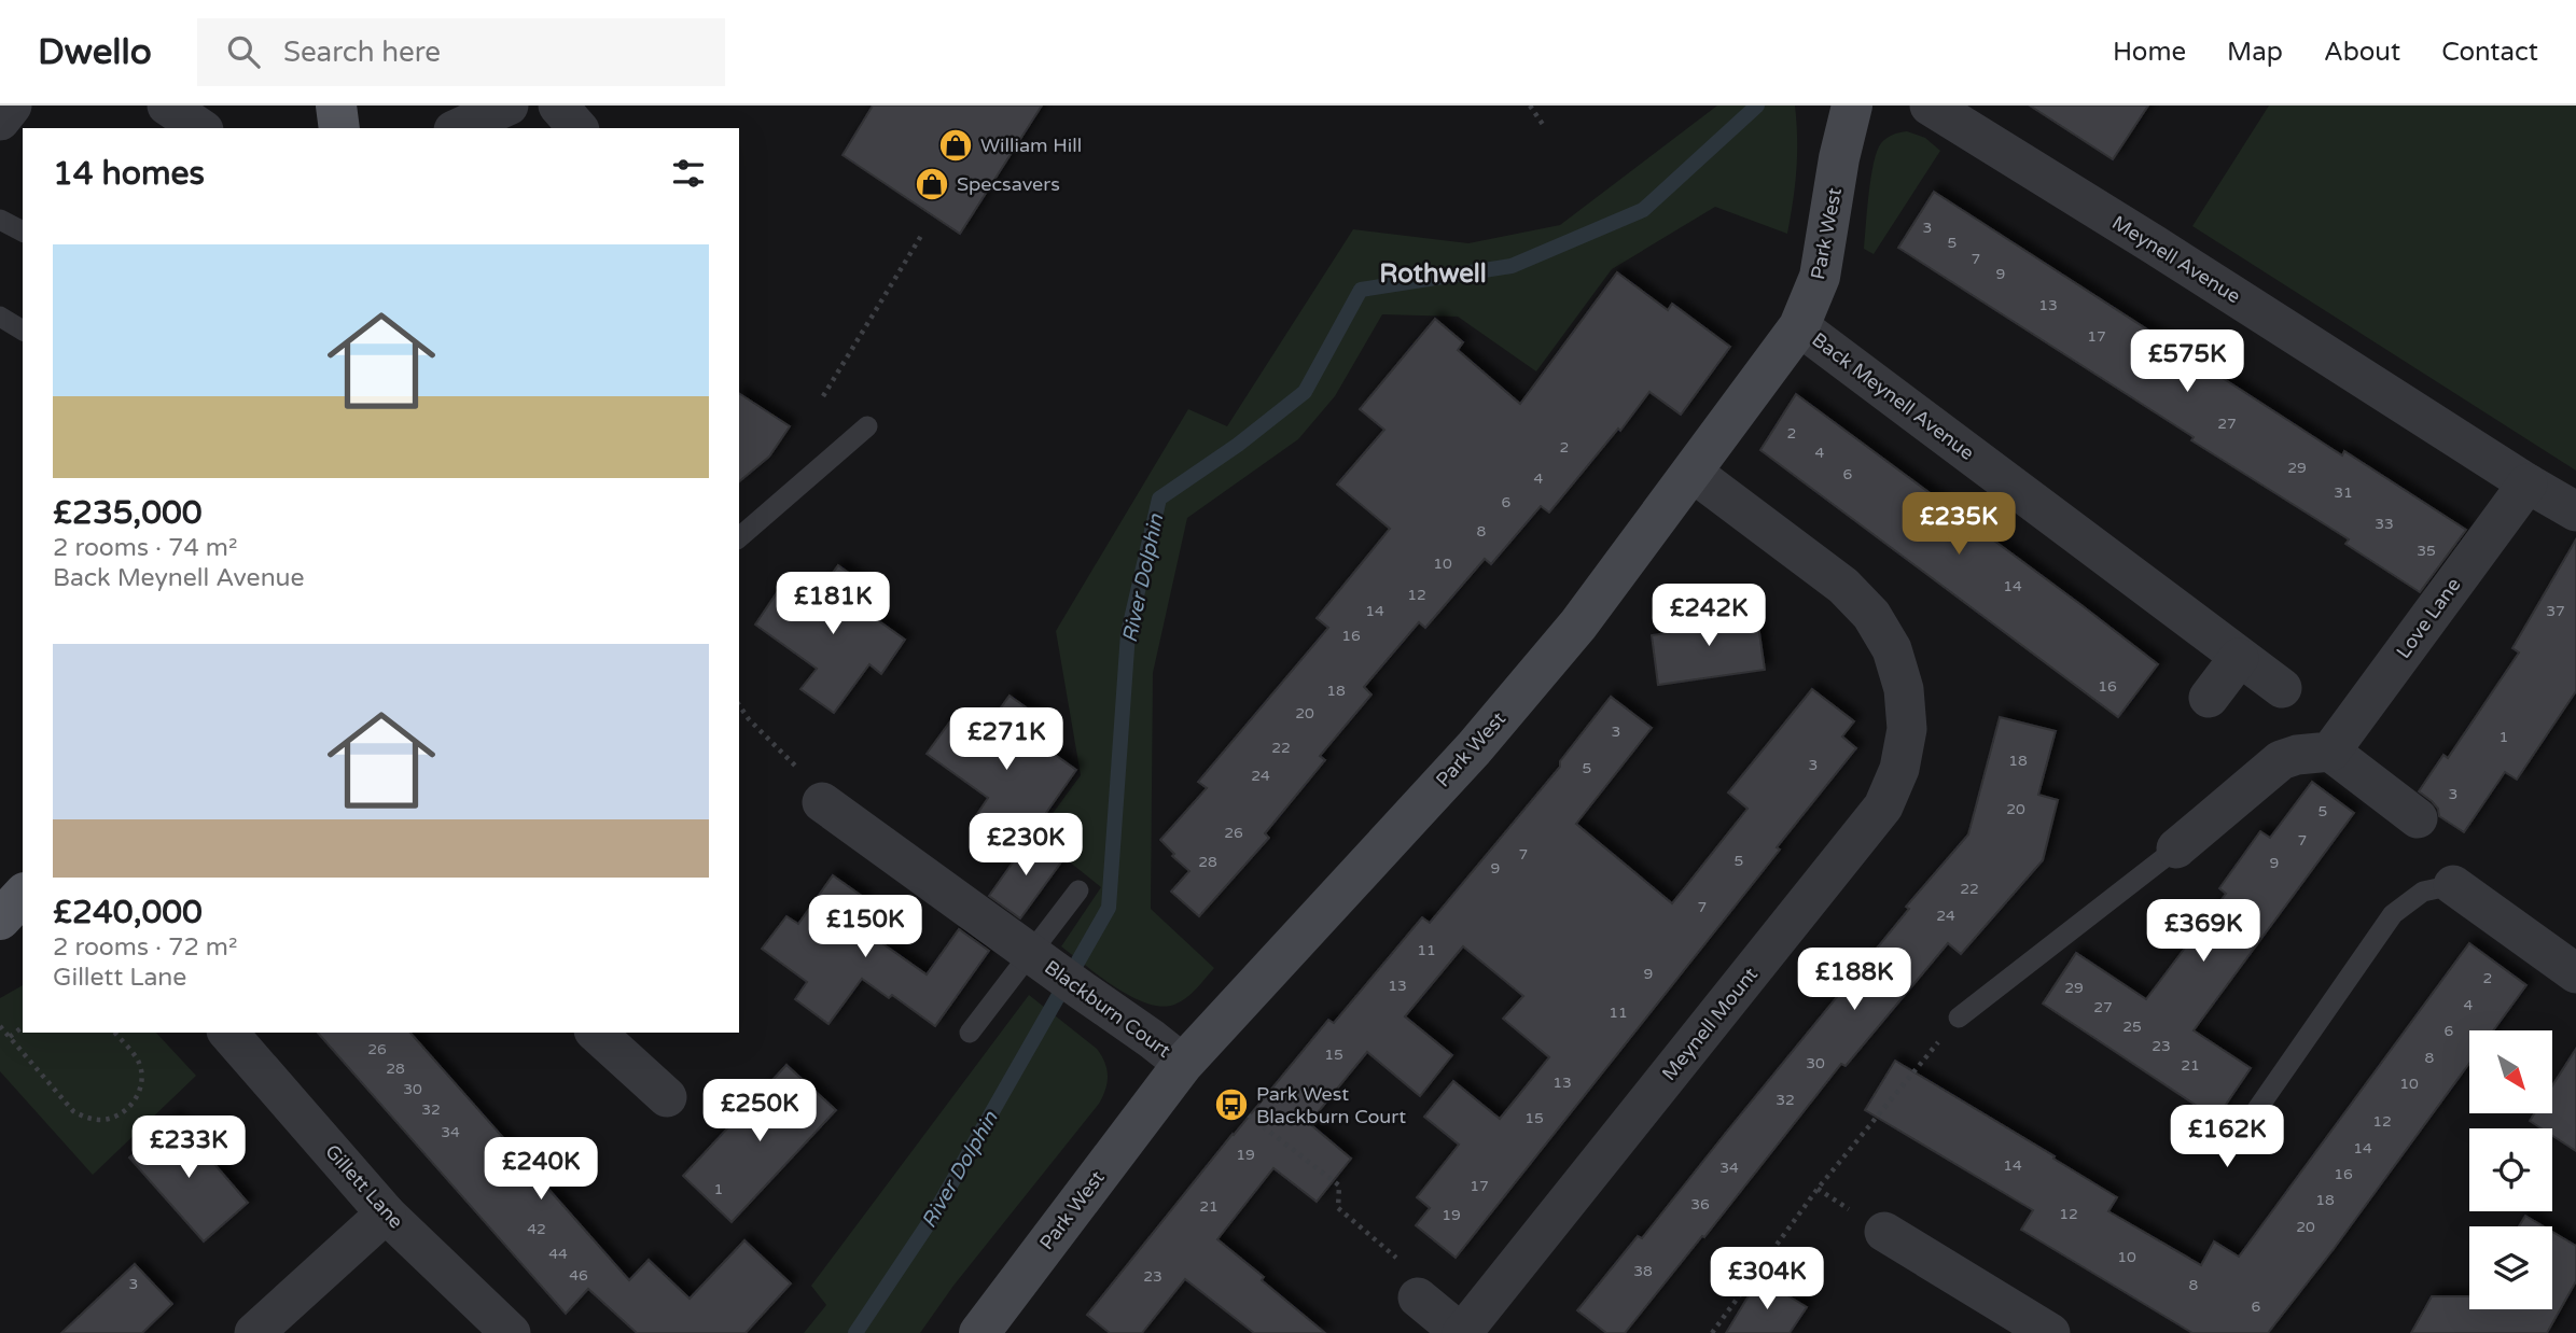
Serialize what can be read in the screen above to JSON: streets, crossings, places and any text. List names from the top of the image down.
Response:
{
  "streets": {
    "street": [
      "Park West",
      "Meynell Avenue",
      "Back Meynell Avenue",
      "Love Lane",
      "Blackburn Court",
      "Meynell Mount",
      "Gillett Lane"
    ]
  },
  "crossings": [
    ["Park West", "Back Meynell Avenue"],
    ["Park West", "Blackburn Court"],
    ["Park West", "Meynell Mount"],
    ["Meynell Avenue", "Love Lane"]
  ],
  "districts": ["Rothwell"],
  "water": ["River Dolphin"],
  "places": {
    "shop": ["William Hill", "Specsavers"],
    "bus stop": ["Park West Blackburn Court"]
  },
  "house_numbers": [
    "3",
    "5",
    "7",
    "9",
    "13",
    "17",
    "27",
    "2",
    "2",
    "4",
    "29",
    "6",
    "4",
    "31",
    "6",
    "33",
    "8",
    "35",
    "10",
    "14",
    "12",
    "14",
    "37",
    "16",
    "16",
    "18",
    "20",
    "3",
    "1",
    "22",
    "18",
    "3",
    "5",
    "24",
    "3",
    "20",
    "5",
    "26",
    "7",
    "7",
    "5",
    "28",
    "9",
    "9",
    "22",
    "7",
    "24",
    "11",
    "9",
    "2",
    "13",
    "29",
    "4",
    "27",
    "11",
    "25",
    "6",
    "23",
    "26",
    "15",
    "8",
    "30",
    "21",
    "28",
    "13",
    "10",
    "30",
    "32",
    "32",
    "15",
    "12",
    "34",
    "14",
    "19",
    "14",
    "34",
    "16",
    "17",
    "1",
    "18",
    "36",
    "21",
    "12",
    "19",
    "20",
    "42",
    "44",
    "10",
    "38",
    "46",
    "23",
    "3",
    "8",
    "6"
  ],
  "north": "bottom right",
  "page": {
    "header": "Dwello",
    "search": "Search here",
    "nav": [
      "Home",
      "Map",
      "About",
      "Contact"
    ],
    "heading": "14 homes",
    "list": [
      {
        "name": "£235,000",
        "note": "2 rooms · 74 m² · Back Meynell Avenue"
      },
      {
        "name": "£240,000",
        "note": "2 rooms · 72 m² · Gillett Lane"
      }
    ],
    "price": [
      "£575K",
      "£235K",
      "£181K",
      "£242K",
      "£271K",
      "£230K",
      "£150K",
      "£369K",
      "£188K",
      "£250K",
      "£162K",
      "£233K",
      "£240K",
      "£304K"
    ]
  }
}
